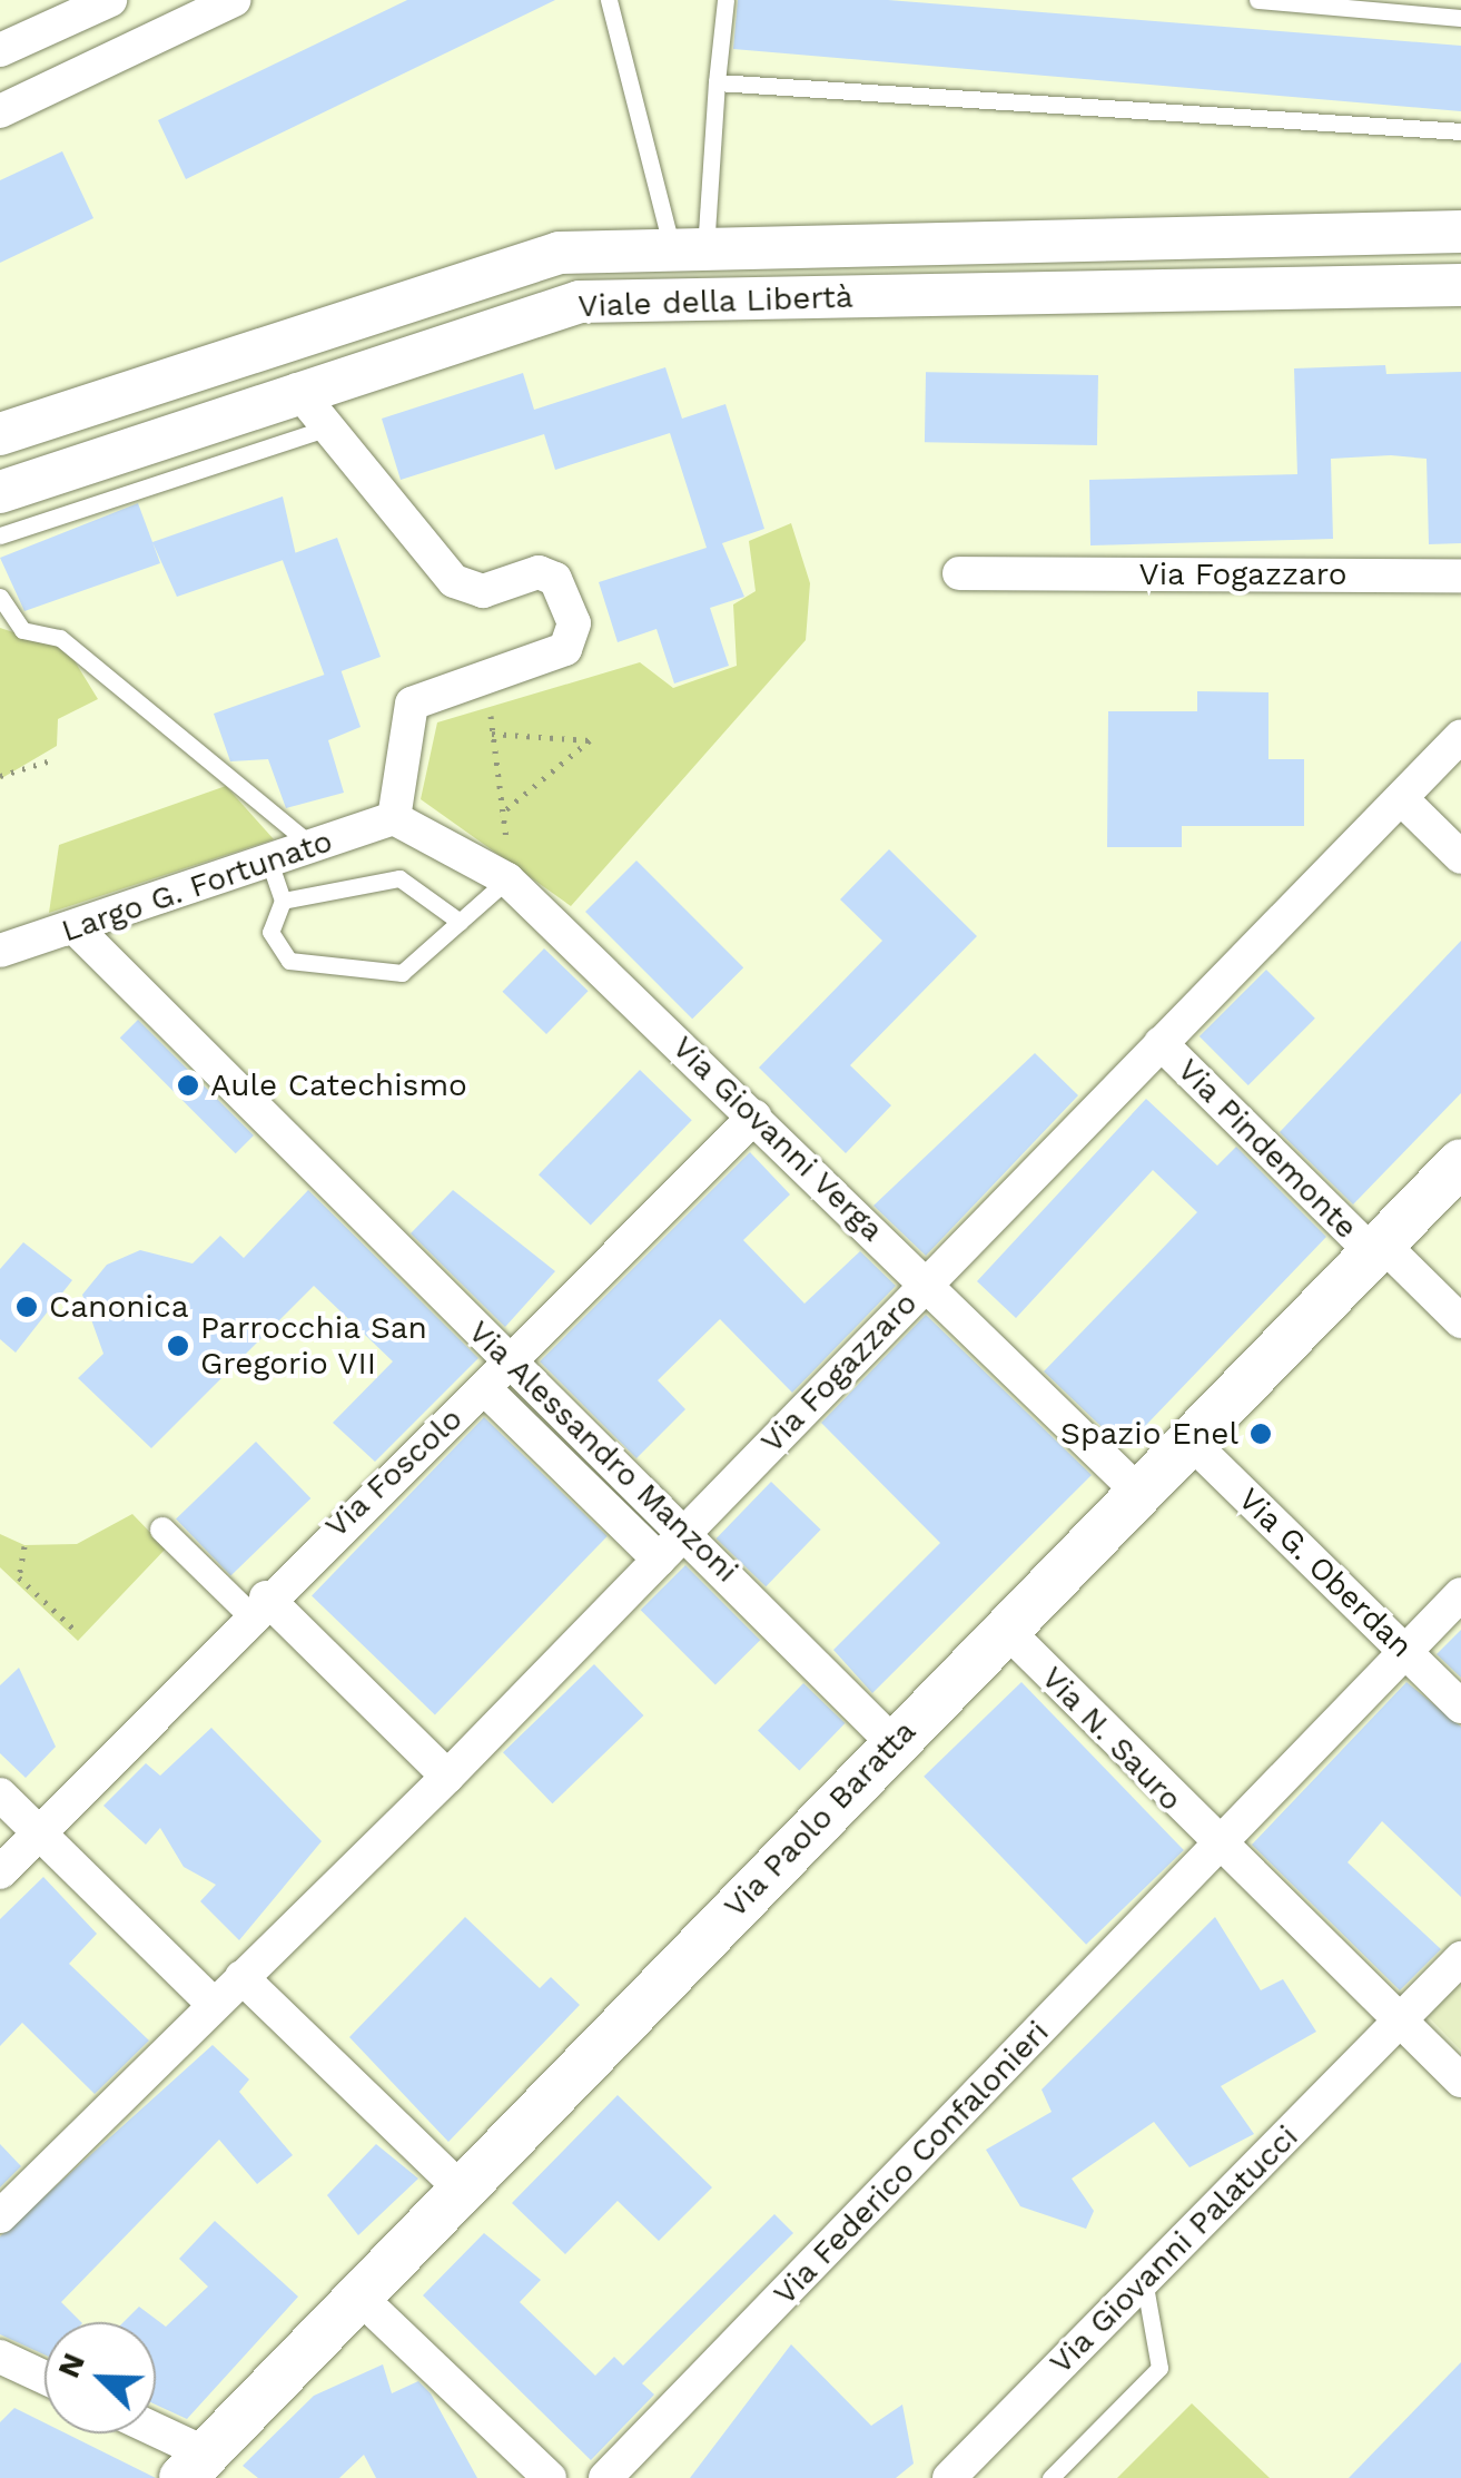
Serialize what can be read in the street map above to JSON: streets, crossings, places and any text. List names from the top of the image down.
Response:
{
  "streets": {
    "main road": ["Via Paolo Baratta"],
    "street": [
      "Viale della Libertà",
      "Via Fogazzaro",
      "Largo G. Fortunato",
      "Via Giovanni Verga",
      "Via Pindemonte",
      "Via Alessandro Manzoni",
      "Via Foscolo",
      "Via G. Oberdan",
      "Via N. Sauro",
      "Via Federico Confalonieri",
      "Via Giovanni Palatucci"
    ]
  },
  "crossings": [
    ["Via Fogazzaro", "Via Giovanni Verga"],
    ["Via Fogazzaro", "Via Pindemonte"],
    ["Via Fogazzaro", "Via Alessandro Manzoni"],
    ["Largo G. Fortunato", "Via Giovanni Verga"],
    ["Largo G. Fortunato", "Via Alessandro Manzoni"],
    ["Via Giovanni Verga", "Via Foscolo"],
    ["Via Giovanni Verga", "Via Paolo Baratta"],
    ["Via Pindemonte", "Via Paolo Baratta"],
    ["Via Alessandro Manzoni", "Via Foscolo"],
    ["Via Alessandro Manzoni", "Via Paolo Baratta"],
    ["Via G. Oberdan", "Via Paolo Baratta"],
    ["Via G. Oberdan", "Via Federico Confalonieri"],
    ["Via N. Sauro", "Via Paolo Baratta"],
    ["Via N. Sauro", "Via Federico Confalonieri"],
    ["Via N. Sauro", "Via Giovanni Palatucci"]
  ],
  "places": [
    "Aule Catechismo",
    "Canonica",
    "Parrocchia San Gregorio VII",
    "Spazio Enel"
  ],
  "north": "top left"
}
